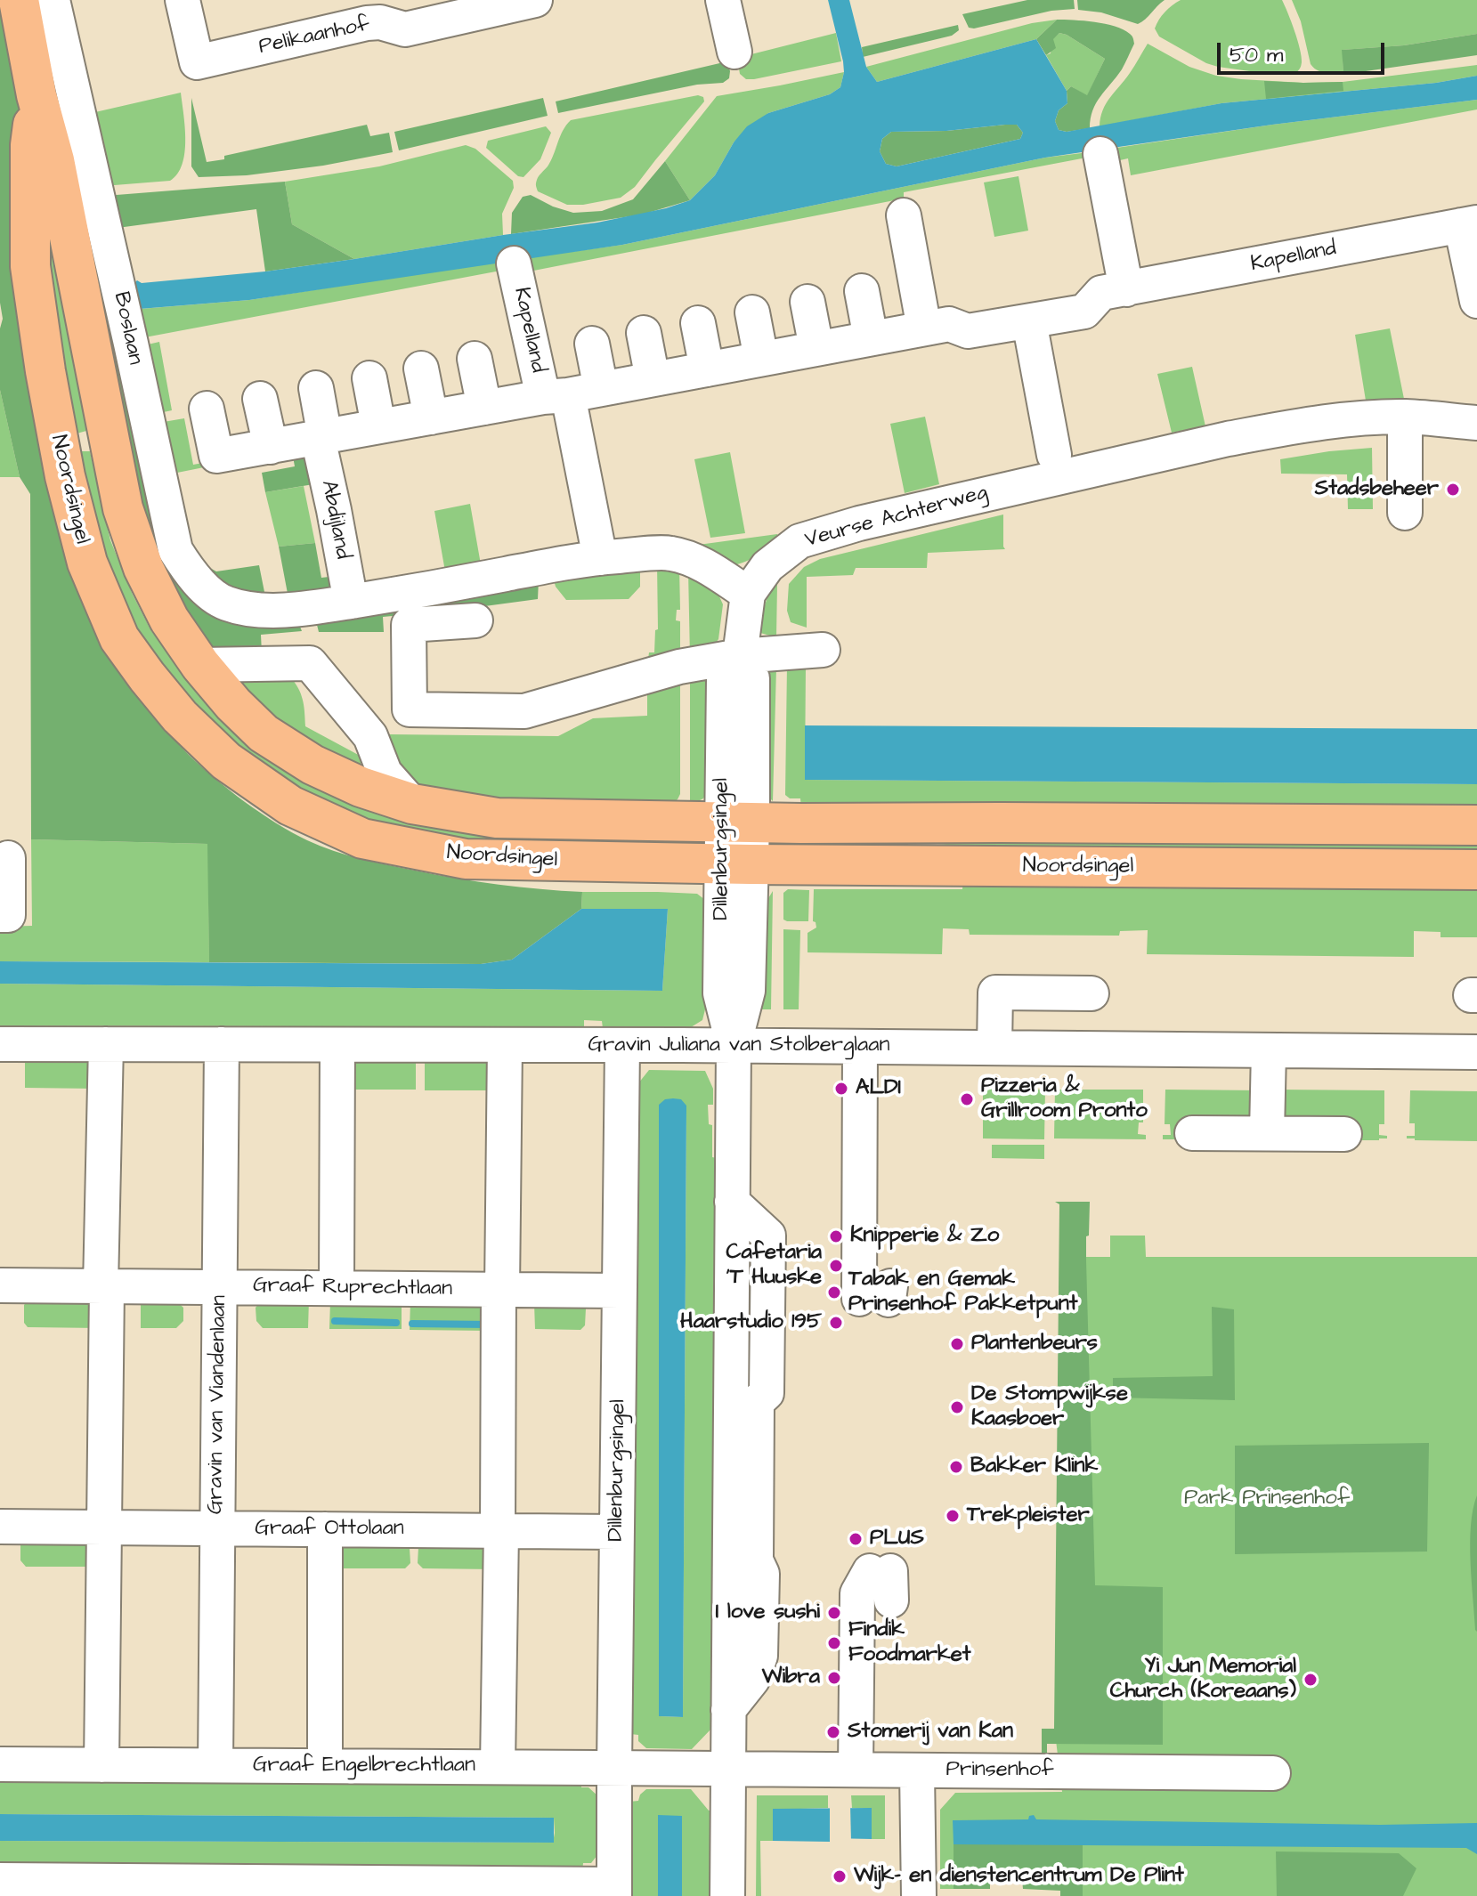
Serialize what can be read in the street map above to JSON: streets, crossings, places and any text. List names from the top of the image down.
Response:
{
  "streets": {
    "main road": ["Noordsingel"],
    "street": [
      "Pelikaanhof",
      "Kapelland",
      "Boslaan",
      "Veurse Achterweg",
      "Abdijland",
      "Dillenburgsingel",
      "Gravin Juliana van Stolberglaan",
      "Graaf Ruprechtlaan",
      "Gravin van Viandenlaan",
      "Graaf Ottolaan",
      "Graaf Engelbrechtlaan",
      "Prinsenhof"
    ]
  },
  "crossings": [
    ["Noordsingel", "Dillenburgsingel"],
    ["Veurse Achterweg", "Dillenburgsingel"],
    ["Dillenburgsingel", "Gravin Juliana van Stolberglaan"],
    ["Dillenburgsingel", "Graaf Ruprechtlaan"],
    ["Dillenburgsingel", "Graaf Ottolaan"],
    ["Dillenburgsingel", "Graaf Engelbrechtlaan"],
    ["Dillenburgsingel", "Prinsenhof"],
    ["Gravin Juliana van Stolberglaan", "Gravin van Viandenlaan"],
    ["Graaf Ruprechtlaan", "Gravin van Viandenlaan"],
    ["Gravin van Viandenlaan", "Graaf Ottolaan"],
    ["Gravin van Viandenlaan", "Graaf Engelbrechtlaan"],
    ["Graaf Engelbrechtlaan", "Prinsenhof"]
  ],
  "parks": ["Park Prinsenhof"],
  "places": [
    "Stadsbeheer",
    "ALDI",
    "Pizzeria & Grillroom Pronto",
    "Knipperie & Zo",
    "Cafetaria 'T Huuske",
    "Tabak en Gemak Prinsenhof Pakketpunt",
    "Haarstudio 195",
    "Plantenbeurs",
    "De Stompwijkse Kaasboer",
    "Bakker Klink",
    "Trekpleister",
    "PLUS",
    "I love sushi",
    "Findik Foodmarket",
    "Wibra",
    "Yi Jun Memorial Church (Koreaans)",
    "Stomerij van Kan",
    "Wijk- en dienstencentrum De Plint"
  ],
  "scale_bar": "50 m"
}
